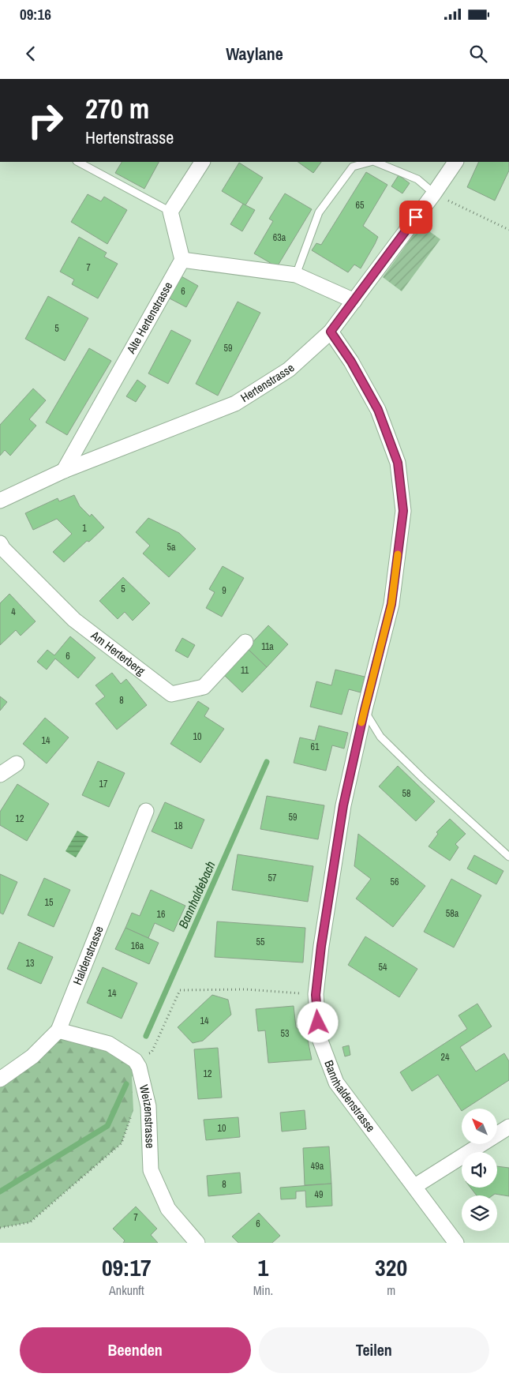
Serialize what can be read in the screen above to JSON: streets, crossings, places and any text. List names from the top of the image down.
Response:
{
  "streets": {
    "street": [
      "Alte Hertenstrasse",
      "Hertenstrasse",
      "Am Herterberg",
      "Haldenstrasse",
      "Bannhaldenstrasse",
      "Weizenstrasse"
    ]
  },
  "crossings": [
    ["Alte Hertenstrasse", "Hertenstrasse"],
    ["Hertenstrasse", "Bannhaldenstrasse"]
  ],
  "water": ["Bannhaldebach"],
  "house_numbers": [
    "65",
    "63a",
    "7",
    "6",
    "5",
    "59",
    "1",
    "5a",
    "5",
    "9",
    "4",
    "11a",
    "6",
    "11",
    "8",
    "10",
    "14",
    "61",
    "17",
    "58",
    "59",
    "12",
    "18",
    "57",
    "56",
    "15",
    "58a",
    "16",
    "55",
    "16a",
    "13",
    "54",
    "14",
    "14",
    "53",
    "24",
    "12",
    "10",
    "49a",
    "8",
    "49",
    "7",
    "6"
  ],
  "north": "top left",
  "page": {
    "status": "09:16",
    "header": "Waylane",
    "turn": ["270 m", "Hertenstrasse"],
    "eta": [
      "09:17",
      "Ankunft",
      "1",
      "Min.",
      "320",
      "m"
    ],
    "buttons": ["Beenden", "Teilen"]
  }
}
